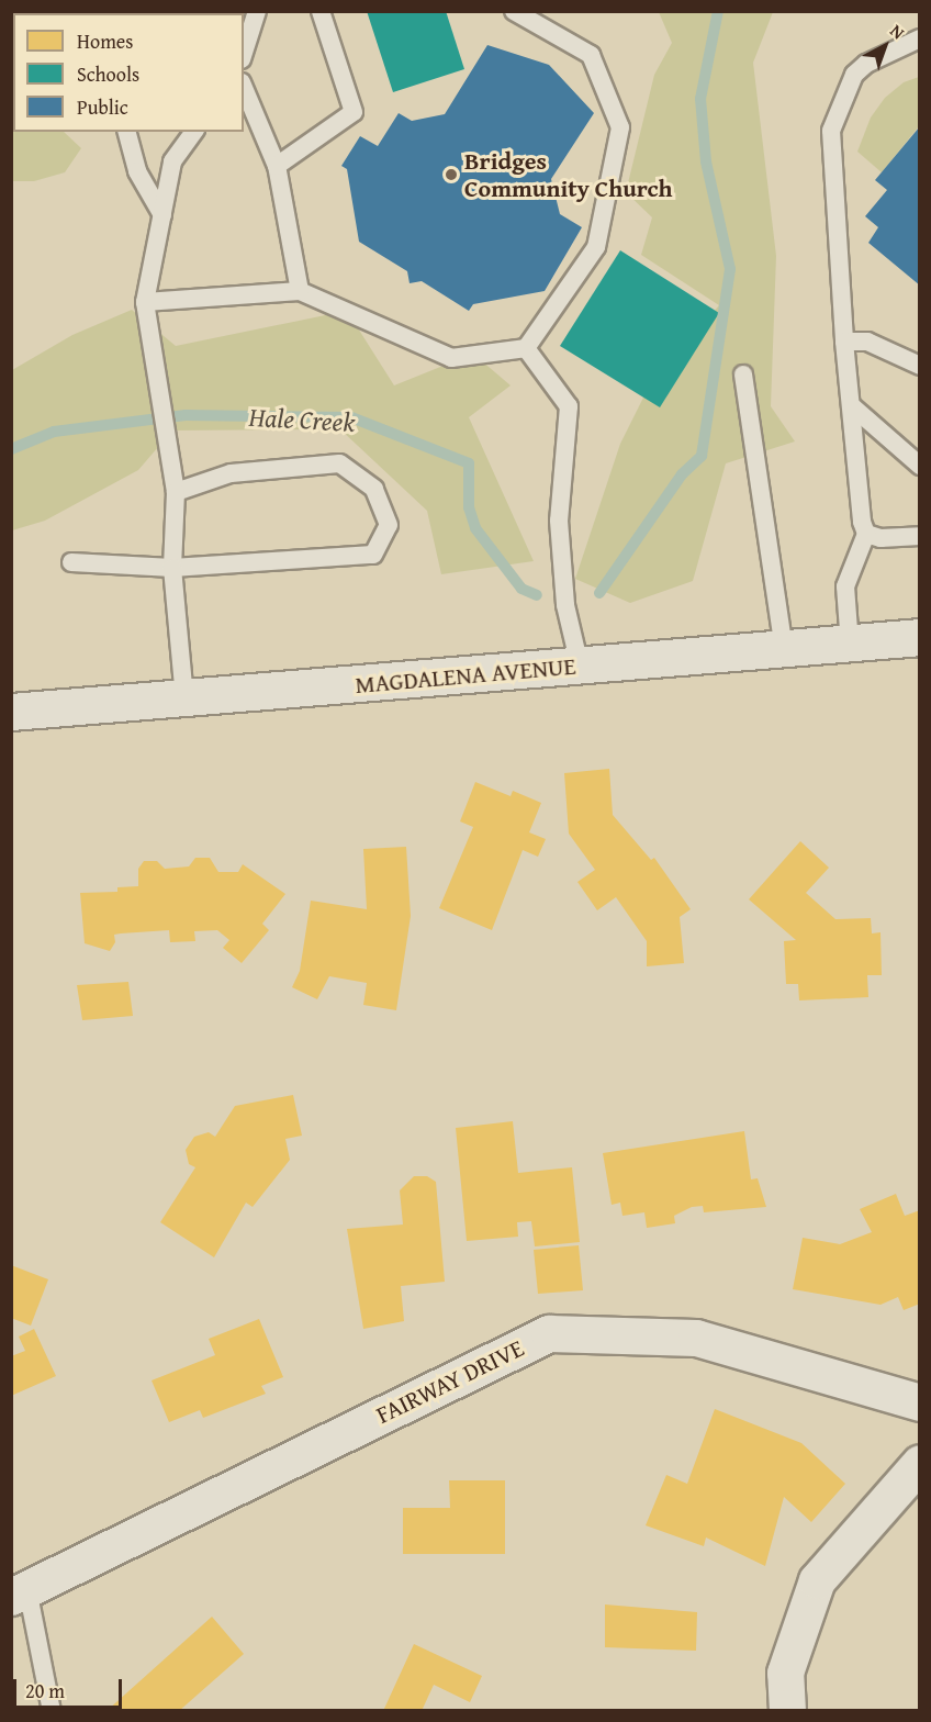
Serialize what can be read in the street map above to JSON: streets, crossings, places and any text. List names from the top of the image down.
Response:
{
  "streets": {
    "street": ["MAGDALENA AVENUE", "FAIRWAY DRIVE"]
  },
  "water": ["Hale Creek"],
  "places": ["Bridges Community Church"],
  "legend": ["Homes", "Schools", "Public"],
  "scale_bar": "20 m",
  "north": "top right"
}
